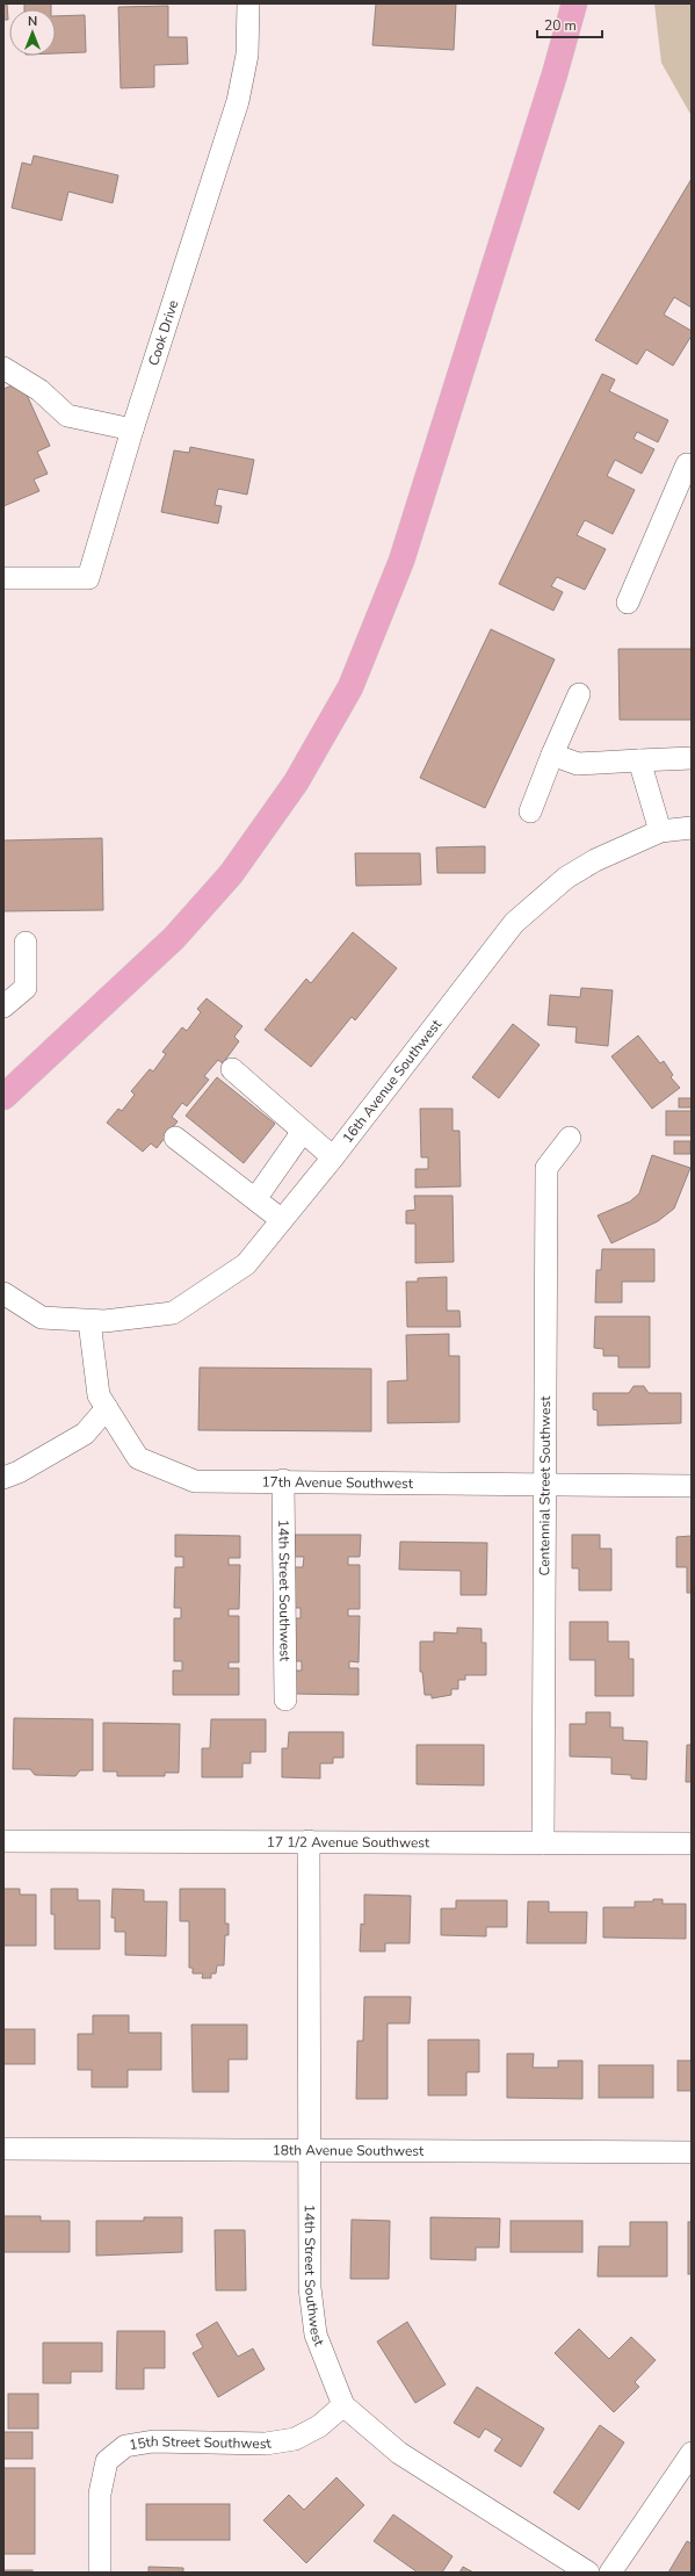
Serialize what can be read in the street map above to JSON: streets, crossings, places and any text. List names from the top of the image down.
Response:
{
  "streets": {
    "street": [
      "Cook Drive",
      "16th Avenue Southwest",
      "17th Avenue Southwest",
      "Centennial Street Southwest",
      "14th Street Southwest",
      "17 1/2 Avenue Southwest",
      "18th Avenue Southwest",
      "15th Street Southwest"
    ]
  },
  "crossings": [
    ["16th Avenue Southwest", "17th Avenue Southwest"],
    ["17th Avenue Southwest", "Centennial Street Southwest"],
    ["17th Avenue Southwest", "14th Street Southwest"],
    ["Centennial Street Southwest", "17 1/2 Avenue Southwest"],
    ["14th Street Southwest", "17 1/2 Avenue Southwest"],
    ["14th Street Southwest", "18th Avenue Southwest"],
    ["14th Street Southwest", "15th Street Southwest"]
  ],
  "scale_bar": "20 m",
  "north": "top"
}
